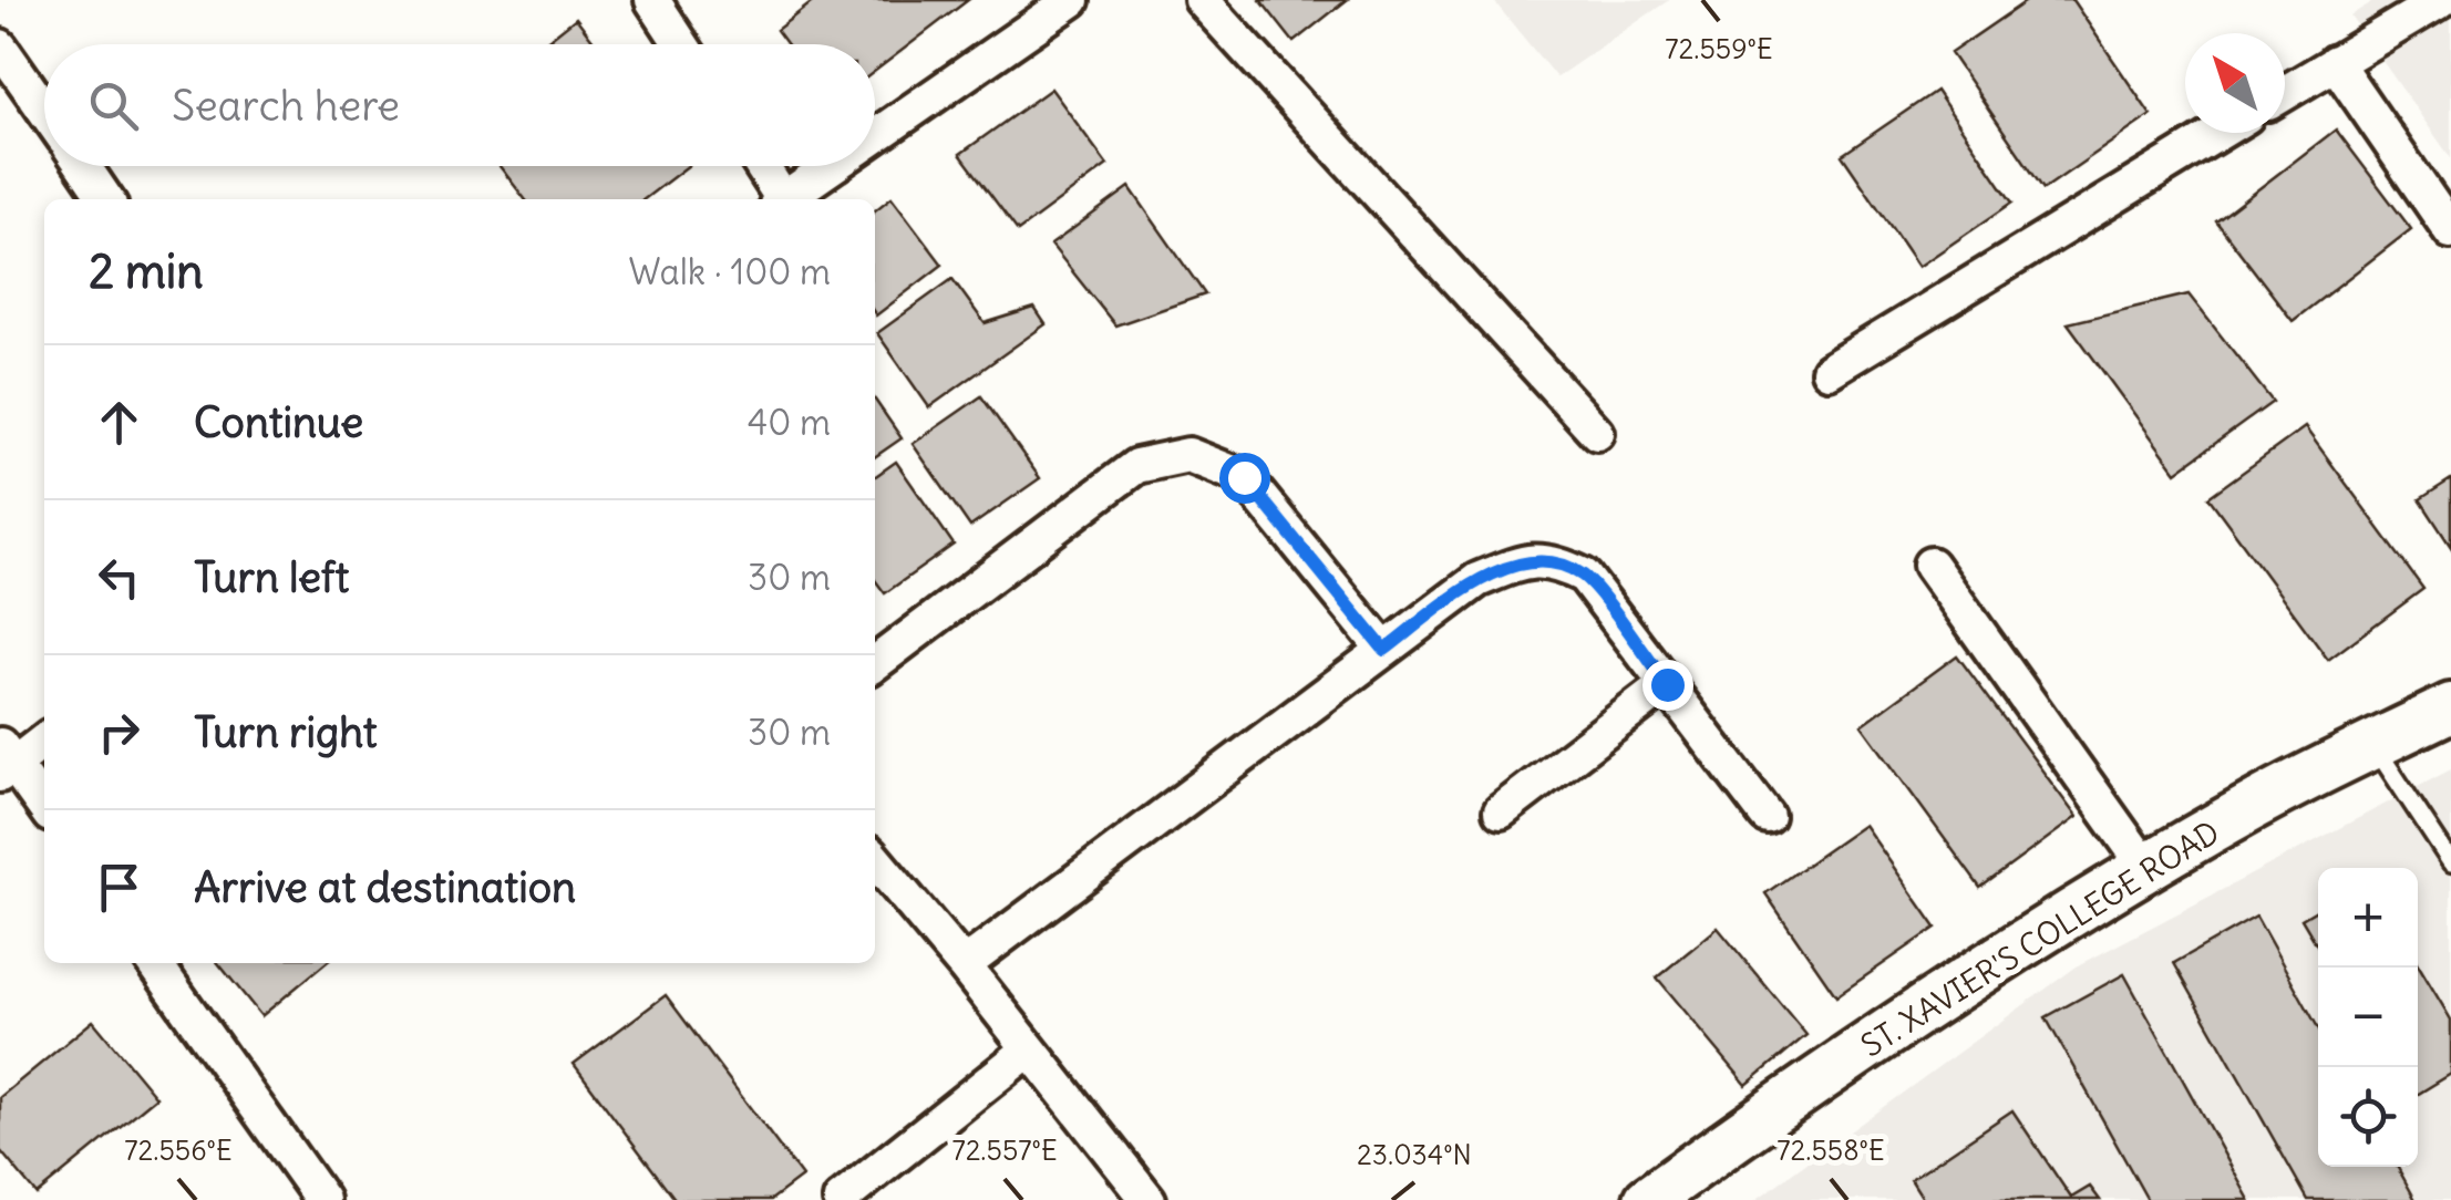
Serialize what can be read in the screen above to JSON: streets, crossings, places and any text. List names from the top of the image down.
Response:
{
  "streets": {
    "street": ["ST. XAVIER'S COLLEGE ROAD"]
  },
  "north": "top left",
  "page": {
    "search": "Search here",
    "heading": ["2 min", "Walk · 100 m"],
    "list": [
      ["Continue", "40 m"],
      ["Turn left", "30 m"],
      ["Turn right", "30 m"],
      "Arrive at destination"
    ],
    "map_buttons": ["+", "−"]
  },
  "coordinates": [
    "72.559°E",
    "72.556°E",
    "72.557°E",
    "72.558°E",
    "23.034°N"
  ]
}
